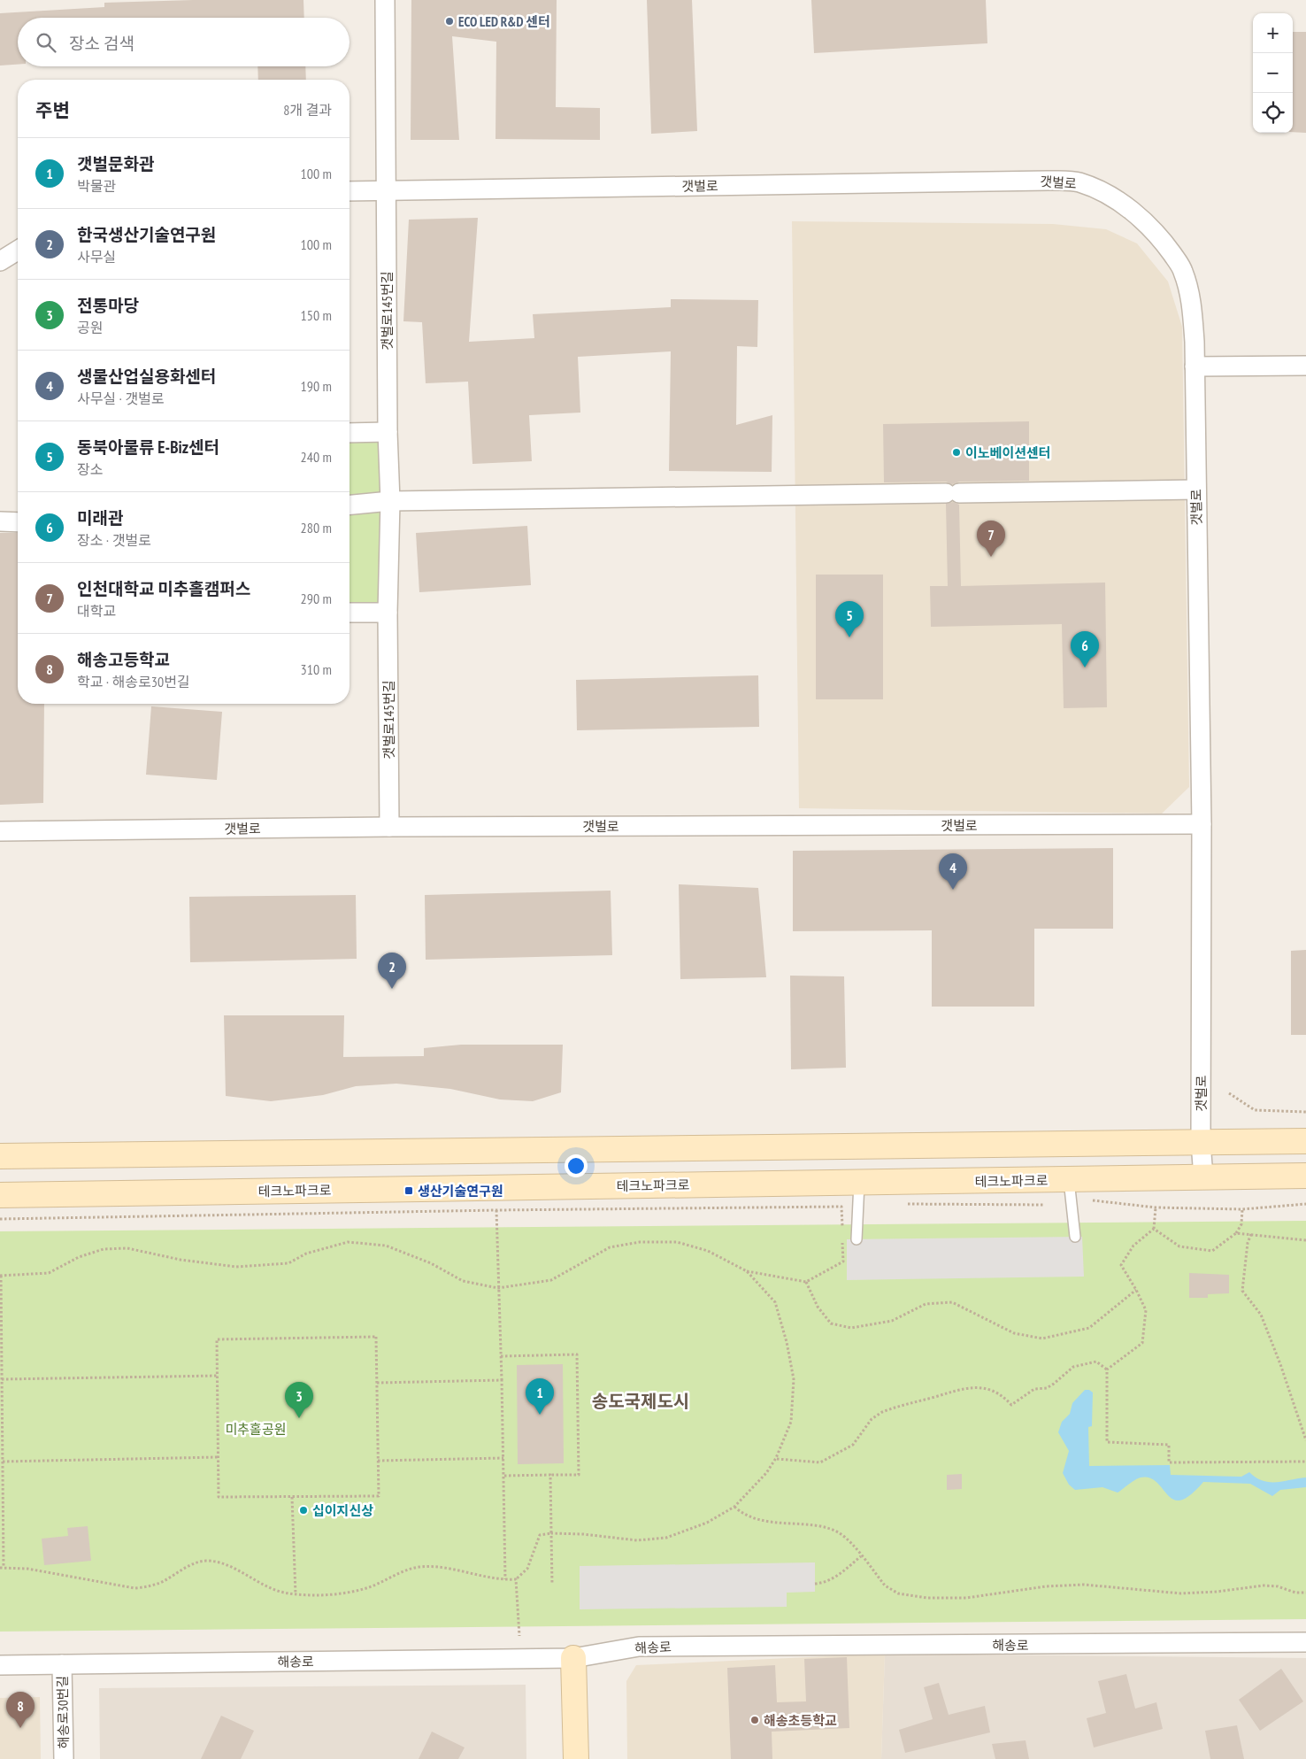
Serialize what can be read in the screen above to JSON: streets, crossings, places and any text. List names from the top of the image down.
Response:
{
  "streets": {
    "street": [
      "갯벌로",
      "갯벌로145번길",
      "테크노파크로",
      "해송로",
      "해송로30번길"
    ]
  },
  "crossings": [
    ["갯벌로", "갯벌로145번길"],
    ["갯벌로", "테크노파크로"],
    ["해송로", "해송로30번길"]
  ],
  "districts": ["송도국제도시"],
  "parks": ["미추홀공원"],
  "places": {
    "other": [
      "ECO LED R&D 센터",
      "이노베이션센터",
      "십이지신상",
      "해송초등학교"
    ],
    "transit": ["생산기술연구원"]
  },
  "page": {
    "map_buttons": ["+", "−"],
    "search": "장소 검색",
    "heading": ["주변", "8개 결과"],
    "list": [
      {
        "mark": "1",
        "name": "갯벌문화관",
        "note": "박물관",
        "value": "100 m"
      },
      {
        "mark": "2",
        "name": "한국생산기술연구원",
        "note": "사무실",
        "value": "100 m"
      },
      {
        "mark": "3",
        "name": "전통마당",
        "note": "공원",
        "value": "150 m"
      },
      {
        "mark": "4",
        "name": "생물산업실용화센터",
        "note": "사무실 · 갯벌로",
        "value": "190 m"
      },
      {
        "mark": "5",
        "name": "동북아물류 E-Biz센터",
        "note": "장소",
        "value": "240 m"
      },
      {
        "mark": "6",
        "name": "미래관",
        "note": "장소 · 갯벌로",
        "value": "280 m"
      },
      {
        "mark": "7",
        "name": "인천대학교 미추홀캠퍼스",
        "note": "대학교",
        "value": "290 m"
      },
      {
        "mark": "8",
        "name": "해송고등학교",
        "note": "학교 · 해송로30번길",
        "value": "310 m"
      }
    ],
    "pins": [
      "7",
      "5",
      "6",
      "4",
      "2",
      "1",
      "3",
      "8"
    ]
  }
}
